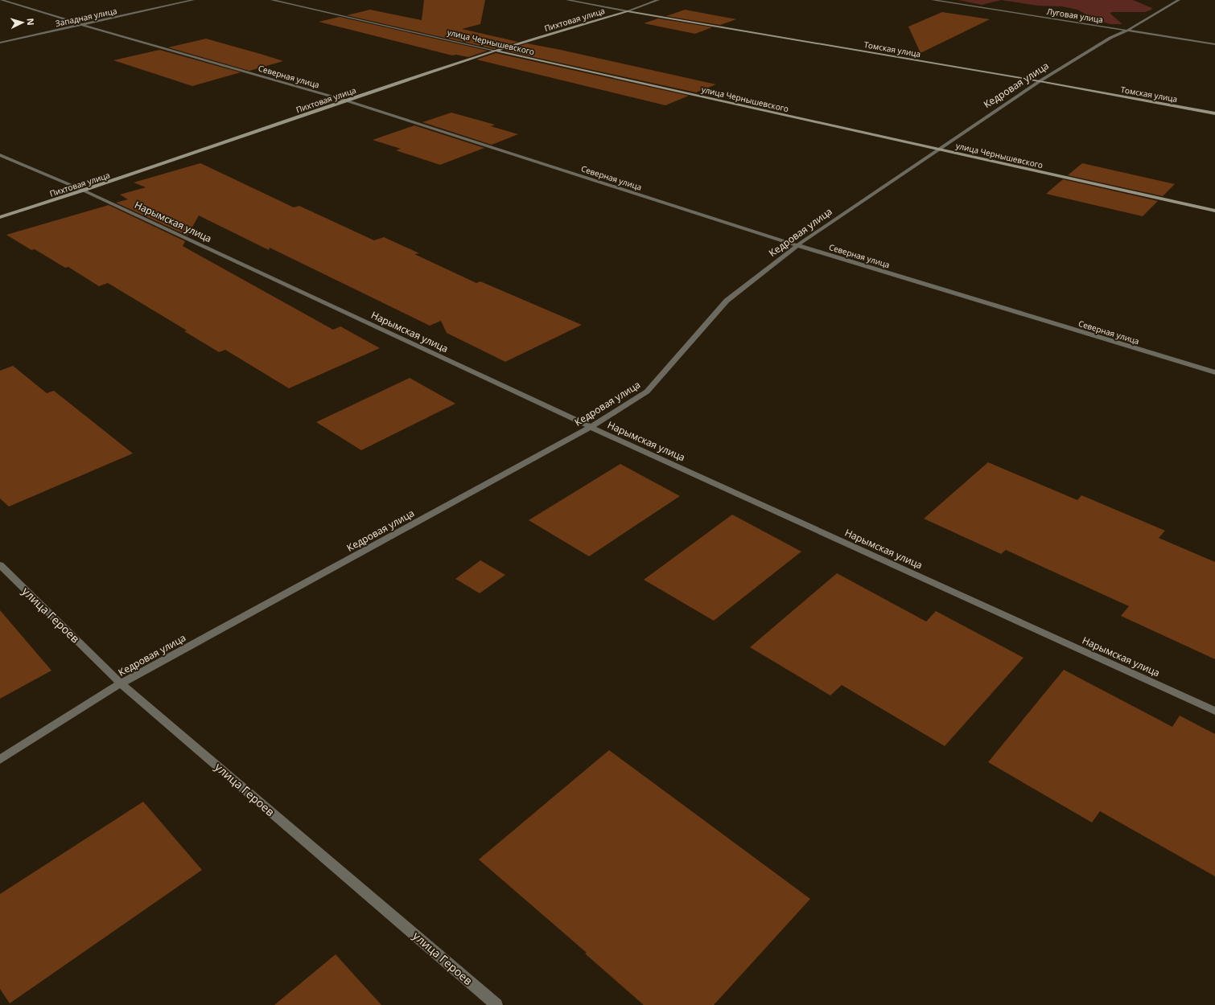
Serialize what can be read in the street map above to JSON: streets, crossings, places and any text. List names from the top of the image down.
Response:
{
  "streets": {
    "street": [
      "Луговая улица",
      "Западная улица",
      "Пихтовая улица",
      "улица Чернышевского",
      "Томская улица",
      "Северная улица",
      "Кедровая улица",
      "Нарымская улица",
      "улица Героев"
    ]
  },
  "crossings": [
    ["Луговая улица", "Кедровая улица"],
    ["Западная улица", "Северная улица"],
    ["Пихтовая улица", "улица Чернышевского"],
    ["Пихтовая улица", "Томская улица"],
    ["Пихтовая улица", "Северная улица"],
    ["Пихтовая улица", "Нарымская улица"],
    ["улица Чернышевского", "Кедровая улица"],
    ["Томская улица", "Кедровая улица"],
    ["Северная улица", "Кедровая улица"],
    ["Кедровая улица", "Нарымская улица"],
    ["Кедровая улица", "улица Героев"]
  ],
  "north": "right"
}
